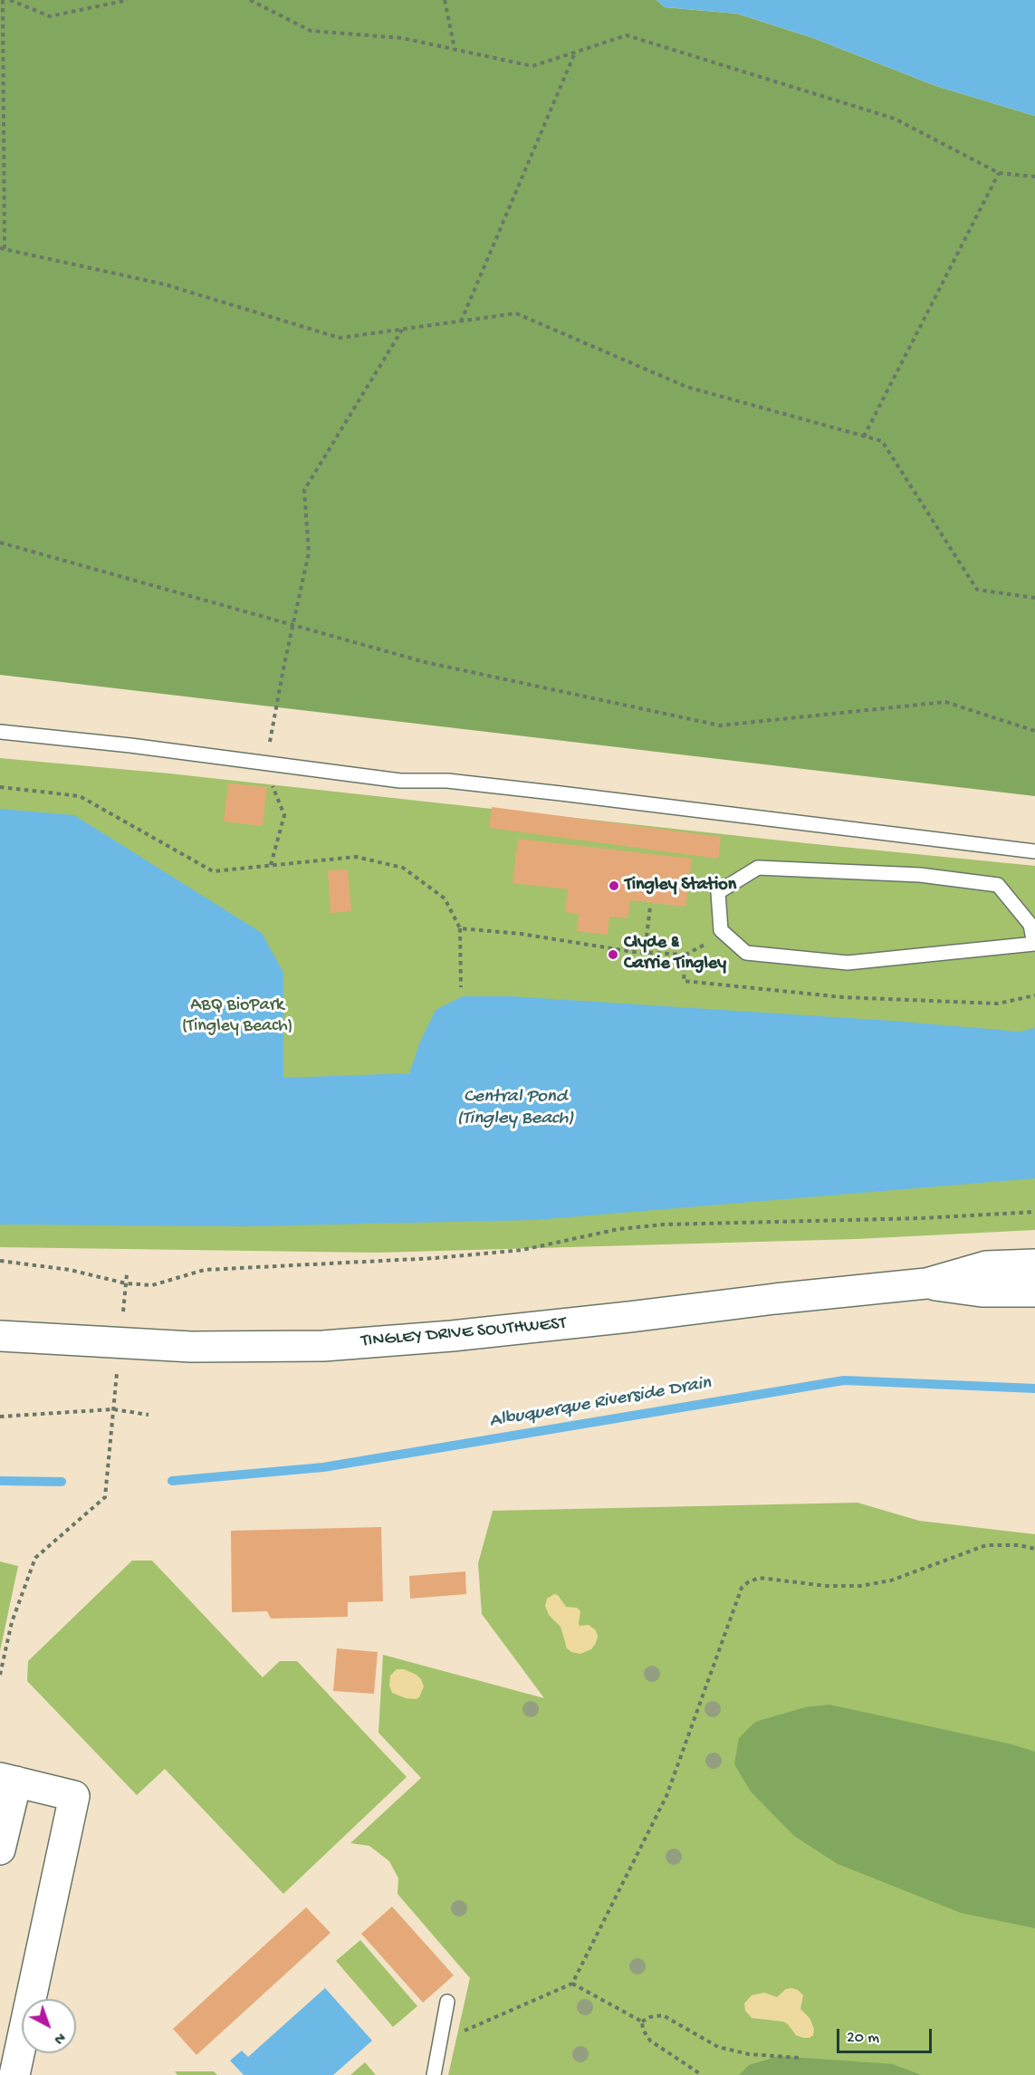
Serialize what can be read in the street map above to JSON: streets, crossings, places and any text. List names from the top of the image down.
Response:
{
  "streets": {
    "street": ["TINGLEY DRIVE SOUTHWEST"]
  },
  "water": ["Central Pond (Tingley Beach)", "Albuquerque Riverside Drain"],
  "parks": ["ABQ BioPark (Tingley Beach)"],
  "places": ["Tingley Station", "Clyde & Carrie Tingley"],
  "scale_bar": "20 m",
  "north": "bottom right"
}
